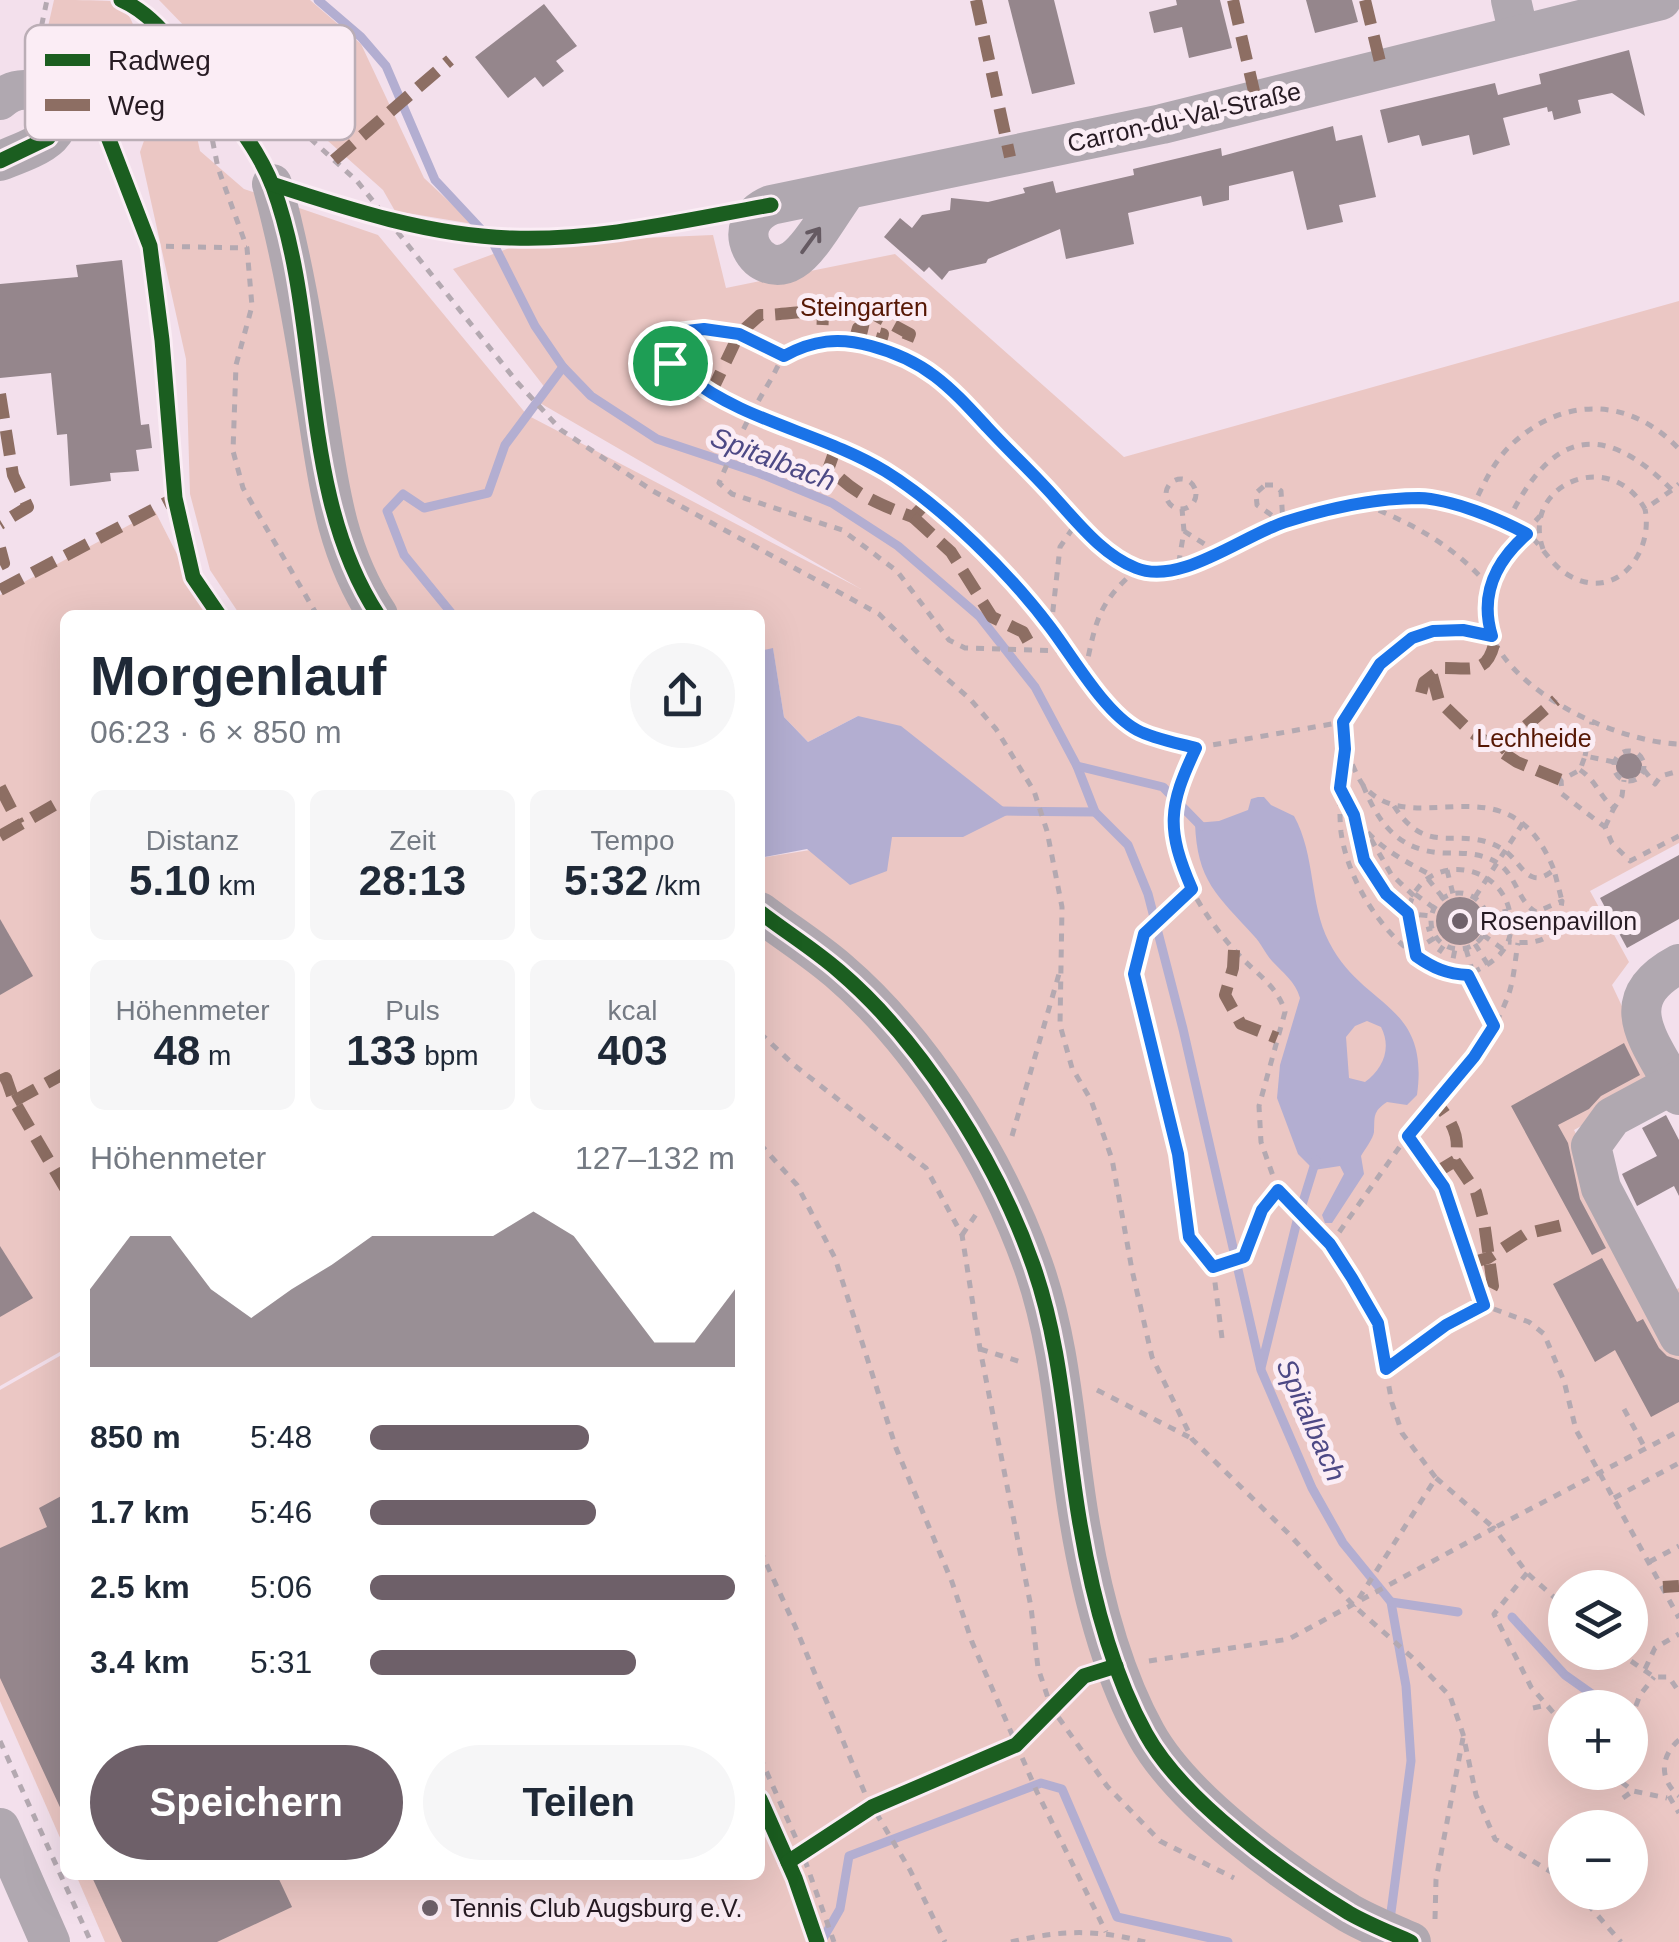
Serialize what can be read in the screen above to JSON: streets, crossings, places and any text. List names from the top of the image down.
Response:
{
  "streets": {
    "street": ["Carron-du-Val-Straße"]
  },
  "water": ["Spitalbach"],
  "parks": ["Steingarten", "Lechheide"],
  "places": ["Rosenpavillon", "Tennis Club Augsburg e.V."],
  "legend": ["Radweg", "Weg"],
  "page": {
    "heading": ["Morgenlauf", "06:23 · 6 × 850 m"],
    "stats": [
      ["Distanz", "5.10 km"],
      ["Zeit", "28:13"],
      ["Tempo", "5:32 /km"],
      ["Höhenmeter", "48 m"],
      ["Puls", "133 bpm"],
      ["kcal", "403"]
    ],
    "chart": ["Höhenmeter", "127–132 m"],
    "list": [
      {
        "name": "850 m",
        "note": "5:48"
      },
      {
        "name": "1.7 km",
        "note": "5:46"
      },
      {
        "name": "2.5 km",
        "note": "5:06"
      },
      {
        "name": "3.4 km",
        "note": "5:31"
      }
    ],
    "map_buttons": ["+", "−"],
    "buttons": ["Speichern", "Teilen"]
  }
}
